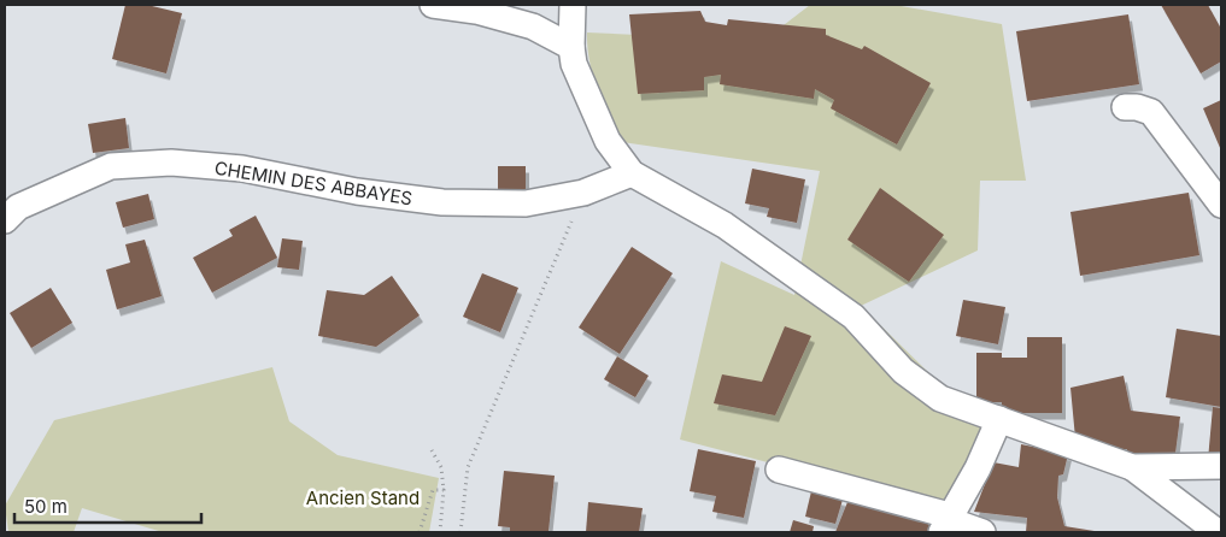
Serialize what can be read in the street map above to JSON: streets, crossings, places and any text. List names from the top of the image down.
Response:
{
  "streets": {
    "street": ["CHEMIN DES ABBAYES"]
  },
  "parks": ["Ancien Stand"],
  "scale_bar": "50 m"
}
